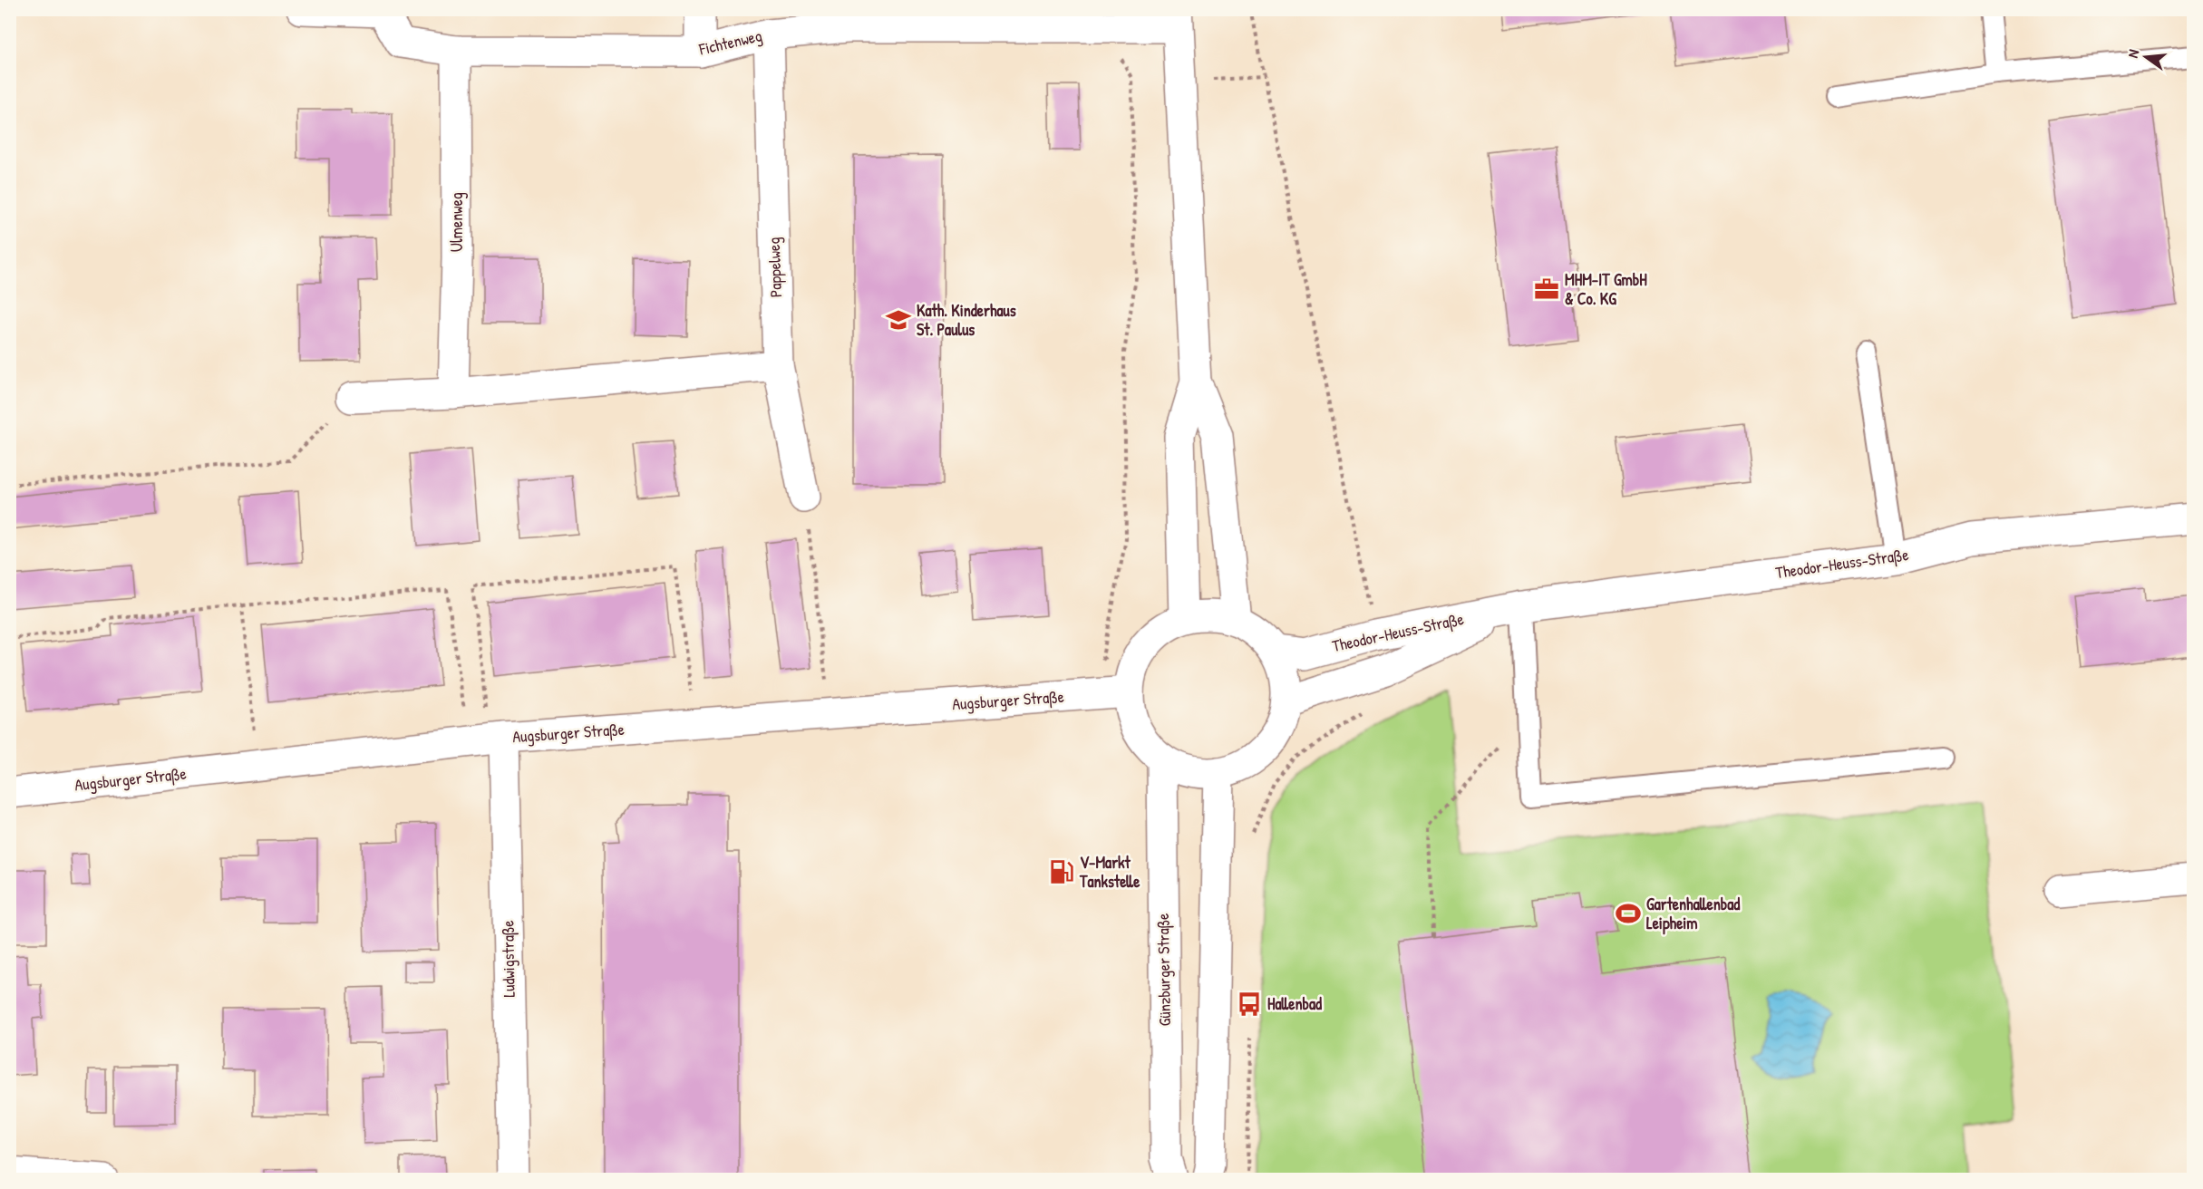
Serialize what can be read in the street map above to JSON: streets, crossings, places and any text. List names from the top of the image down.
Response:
{
  "streets": {
    "street": [
      "Fichtenweg",
      "Ulmenweg",
      "Pappelweg",
      "Theodor-Heuss-Straße",
      "Augsburger Straße",
      "Ludwigstraße",
      "Günzburger Straße"
    ]
  },
  "crossings": [
    ["Fichtenweg", "Ulmenweg"],
    ["Fichtenweg", "Pappelweg"],
    ["Theodor-Heuss-Straße", "Augsburger Straße"],
    ["Theodor-Heuss-Straße", "Günzburger Straße"],
    ["Augsburger Straße", "Ludwigstraße"],
    ["Augsburger Straße", "Günzburger Straße"]
  ],
  "places": {
    "office": ["MHM-IT GmbH & Co. KG"],
    "school or university": ["Kath. Kinderhaus St. Paulus"],
    "fuel station": ["V-Markt Tankstelle"],
    "sports": ["Gartenhallenbad Leipheim"],
    "bus stop": ["Hallenbad"]
  },
  "north": "left"
}
